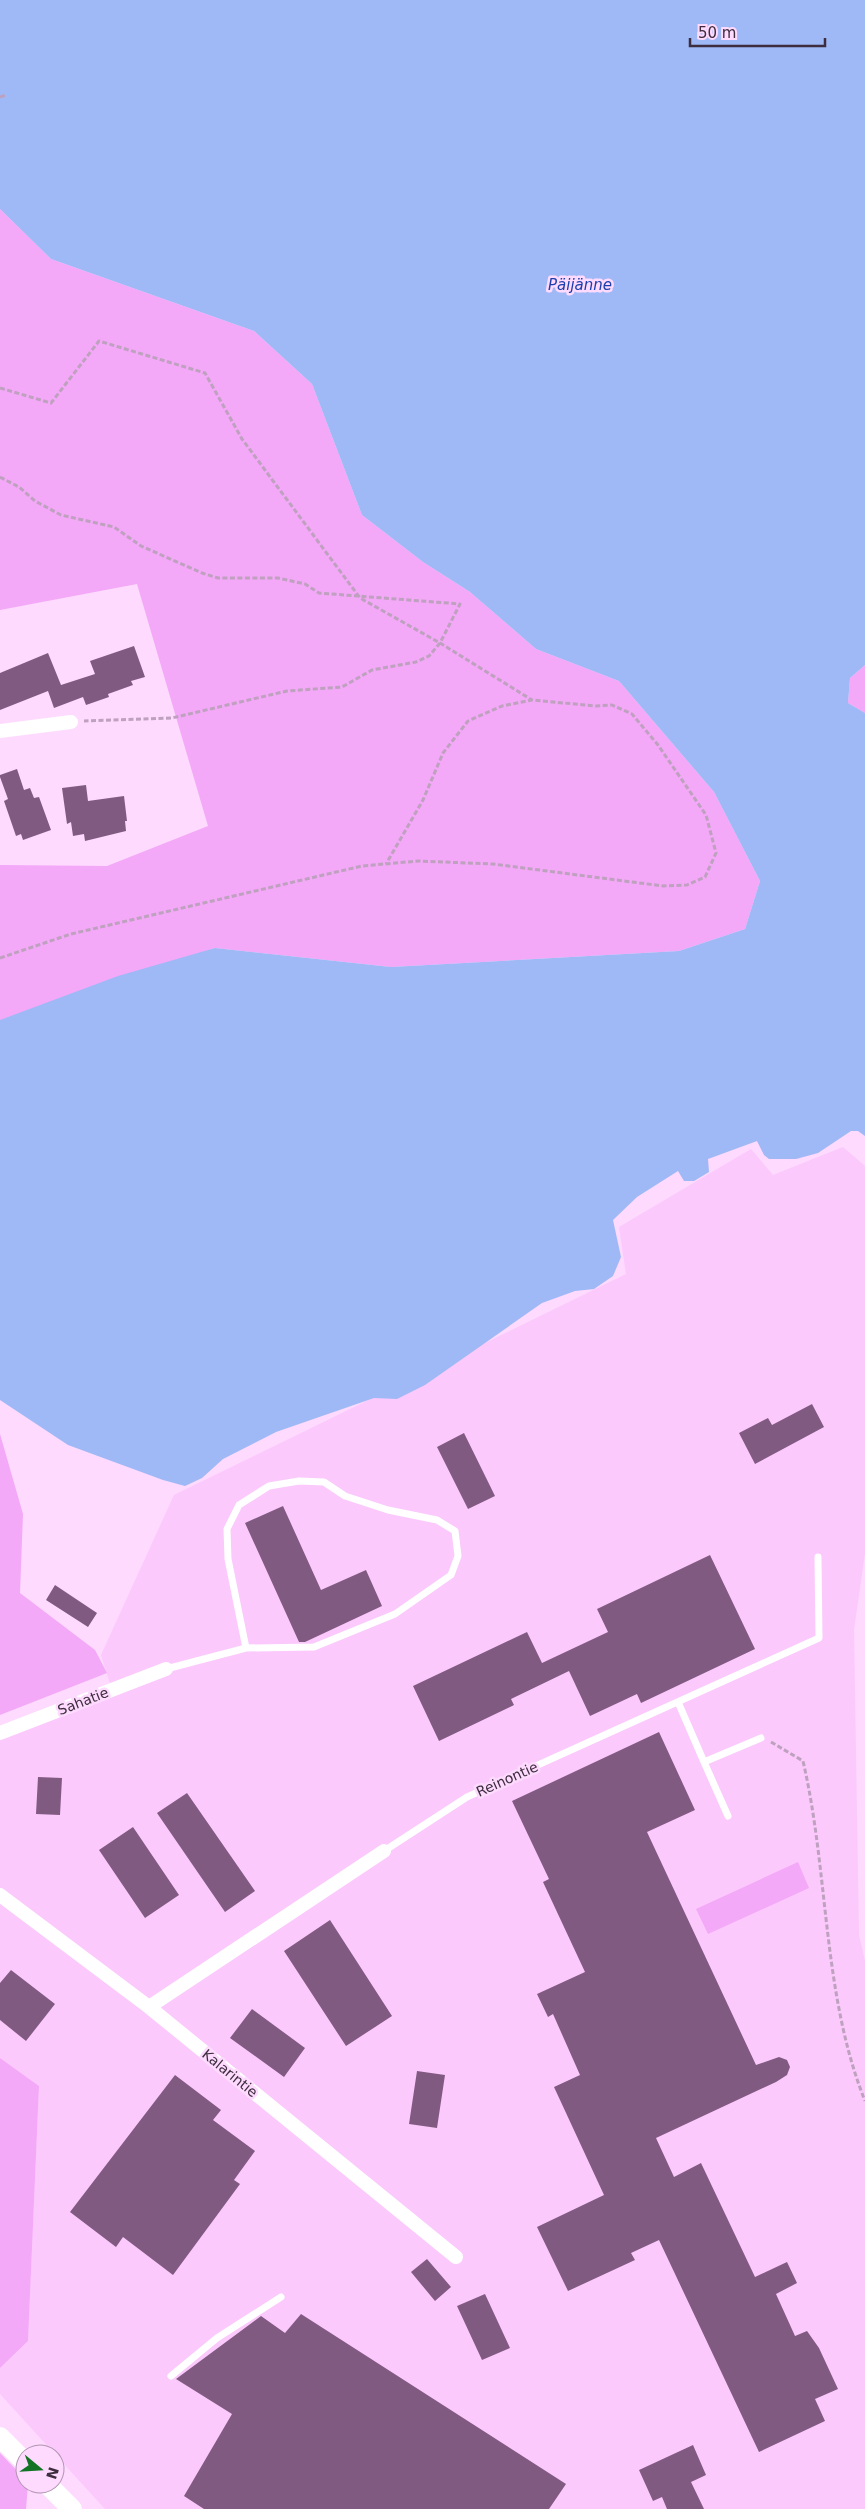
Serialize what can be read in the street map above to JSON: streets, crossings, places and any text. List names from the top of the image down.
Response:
{
  "streets": {
    "street": ["Sahatie", "Reinontie", "Kalarintie"]
  },
  "crossings": [
    ["Reinontie", "Kalarintie"]
  ],
  "water": ["Päijänne"],
  "scale_bar": "50 m",
  "north": "right"
}
